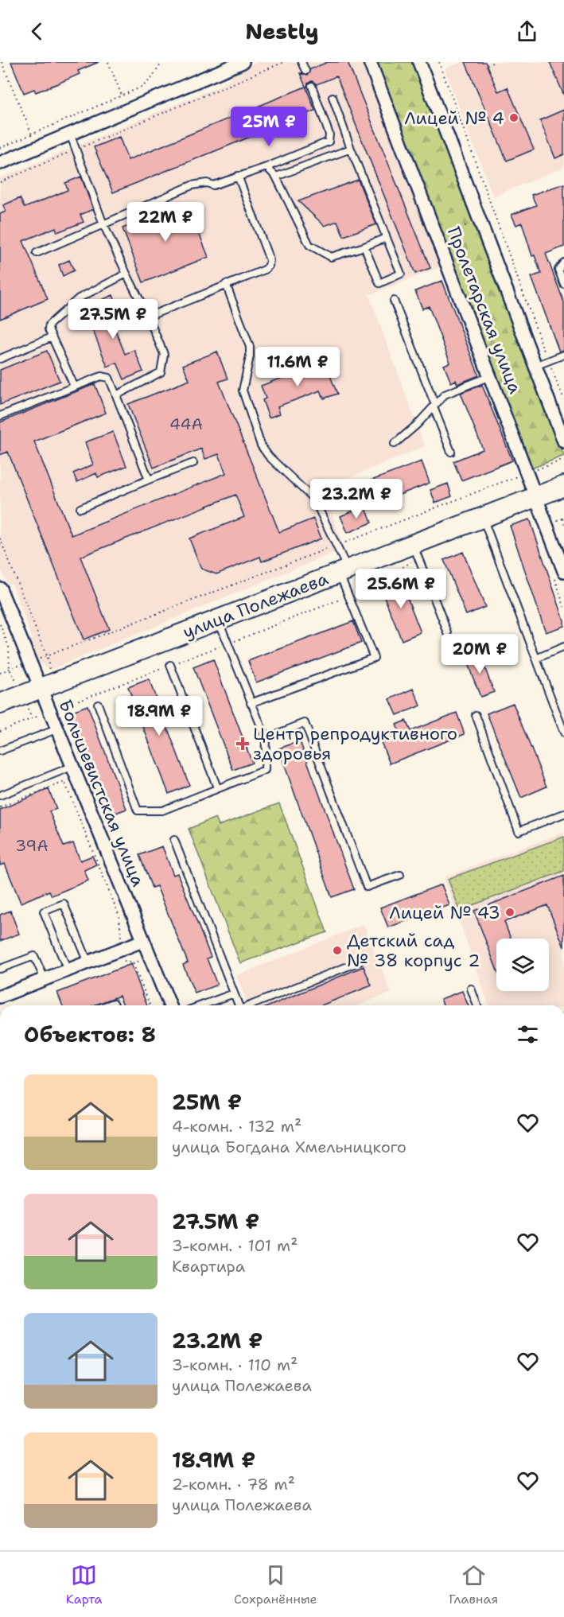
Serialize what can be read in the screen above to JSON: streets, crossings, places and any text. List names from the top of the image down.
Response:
{
  "streets": {
    "main road": ["улица Полежаева"],
    "street": ["Пролетарская улица", "Большевистская улица"]
  },
  "crossings": [
    ["Пролетарская улица", "улица Полежаева"],
    ["улица Полежаева", "Большевистская улица"]
  ],
  "places": {
    "other": ["Лицей № 4", "Лицей № 43", "Детский сад № 38 корпус 2"],
    "health": ["Центр репродуктивного здоровья"]
  },
  "house_numbers": ["44А", "39А"],
  "page": {
    "header": "Nestly",
    "price": [
      "25M ₽",
      "22M ₽",
      "27.5M ₽",
      "11.6M ₽",
      "23.2M ₽",
      "25.6M ₽",
      "20M ₽",
      "18.9M ₽"
    ],
    "heading": "Объектов: 8",
    "list": [
      {
        "name": "25M ₽",
        "note": "4-комн. · 132 m² · улица Богдана Хмельницкого"
      },
      {
        "name": "27.5M ₽",
        "note": "3-комн. · 101 m² · Квартира"
      },
      {
        "name": "23.2M ₽",
        "note": "3-комн. · 110 m² · улица Полежаева"
      },
      {
        "name": "18.9M ₽",
        "note": "2-комн. · 78 m² · улица Полежаева"
      }
    ],
    "tabs": ["Карта", "Сохранённые", "Главная"]
  }
}
